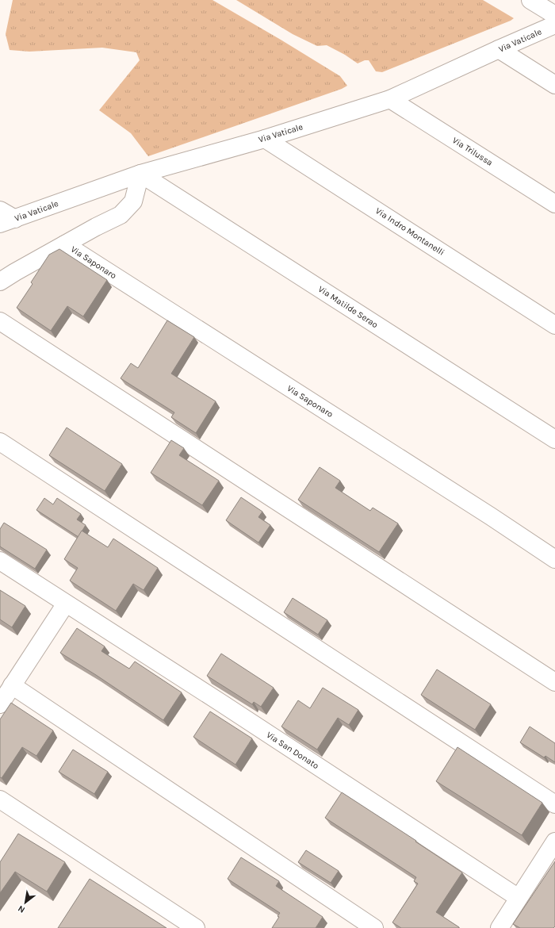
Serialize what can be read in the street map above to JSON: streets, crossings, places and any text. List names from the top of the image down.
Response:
{
  "streets": {
    "street": [
      "Via Vaticale",
      "Via Trilussa",
      "Via Indro Montanelli",
      "Via Saponaro",
      "Via Matilde Serao",
      "Via San Donato"
    ]
  },
  "crossings": [
    ["Via Vaticale", "Via Trilussa"],
    ["Via Vaticale", "Via Indro Montanelli"],
    ["Via Vaticale", "Via Matilde Serao"]
  ],
  "north": "bottom left"
}
